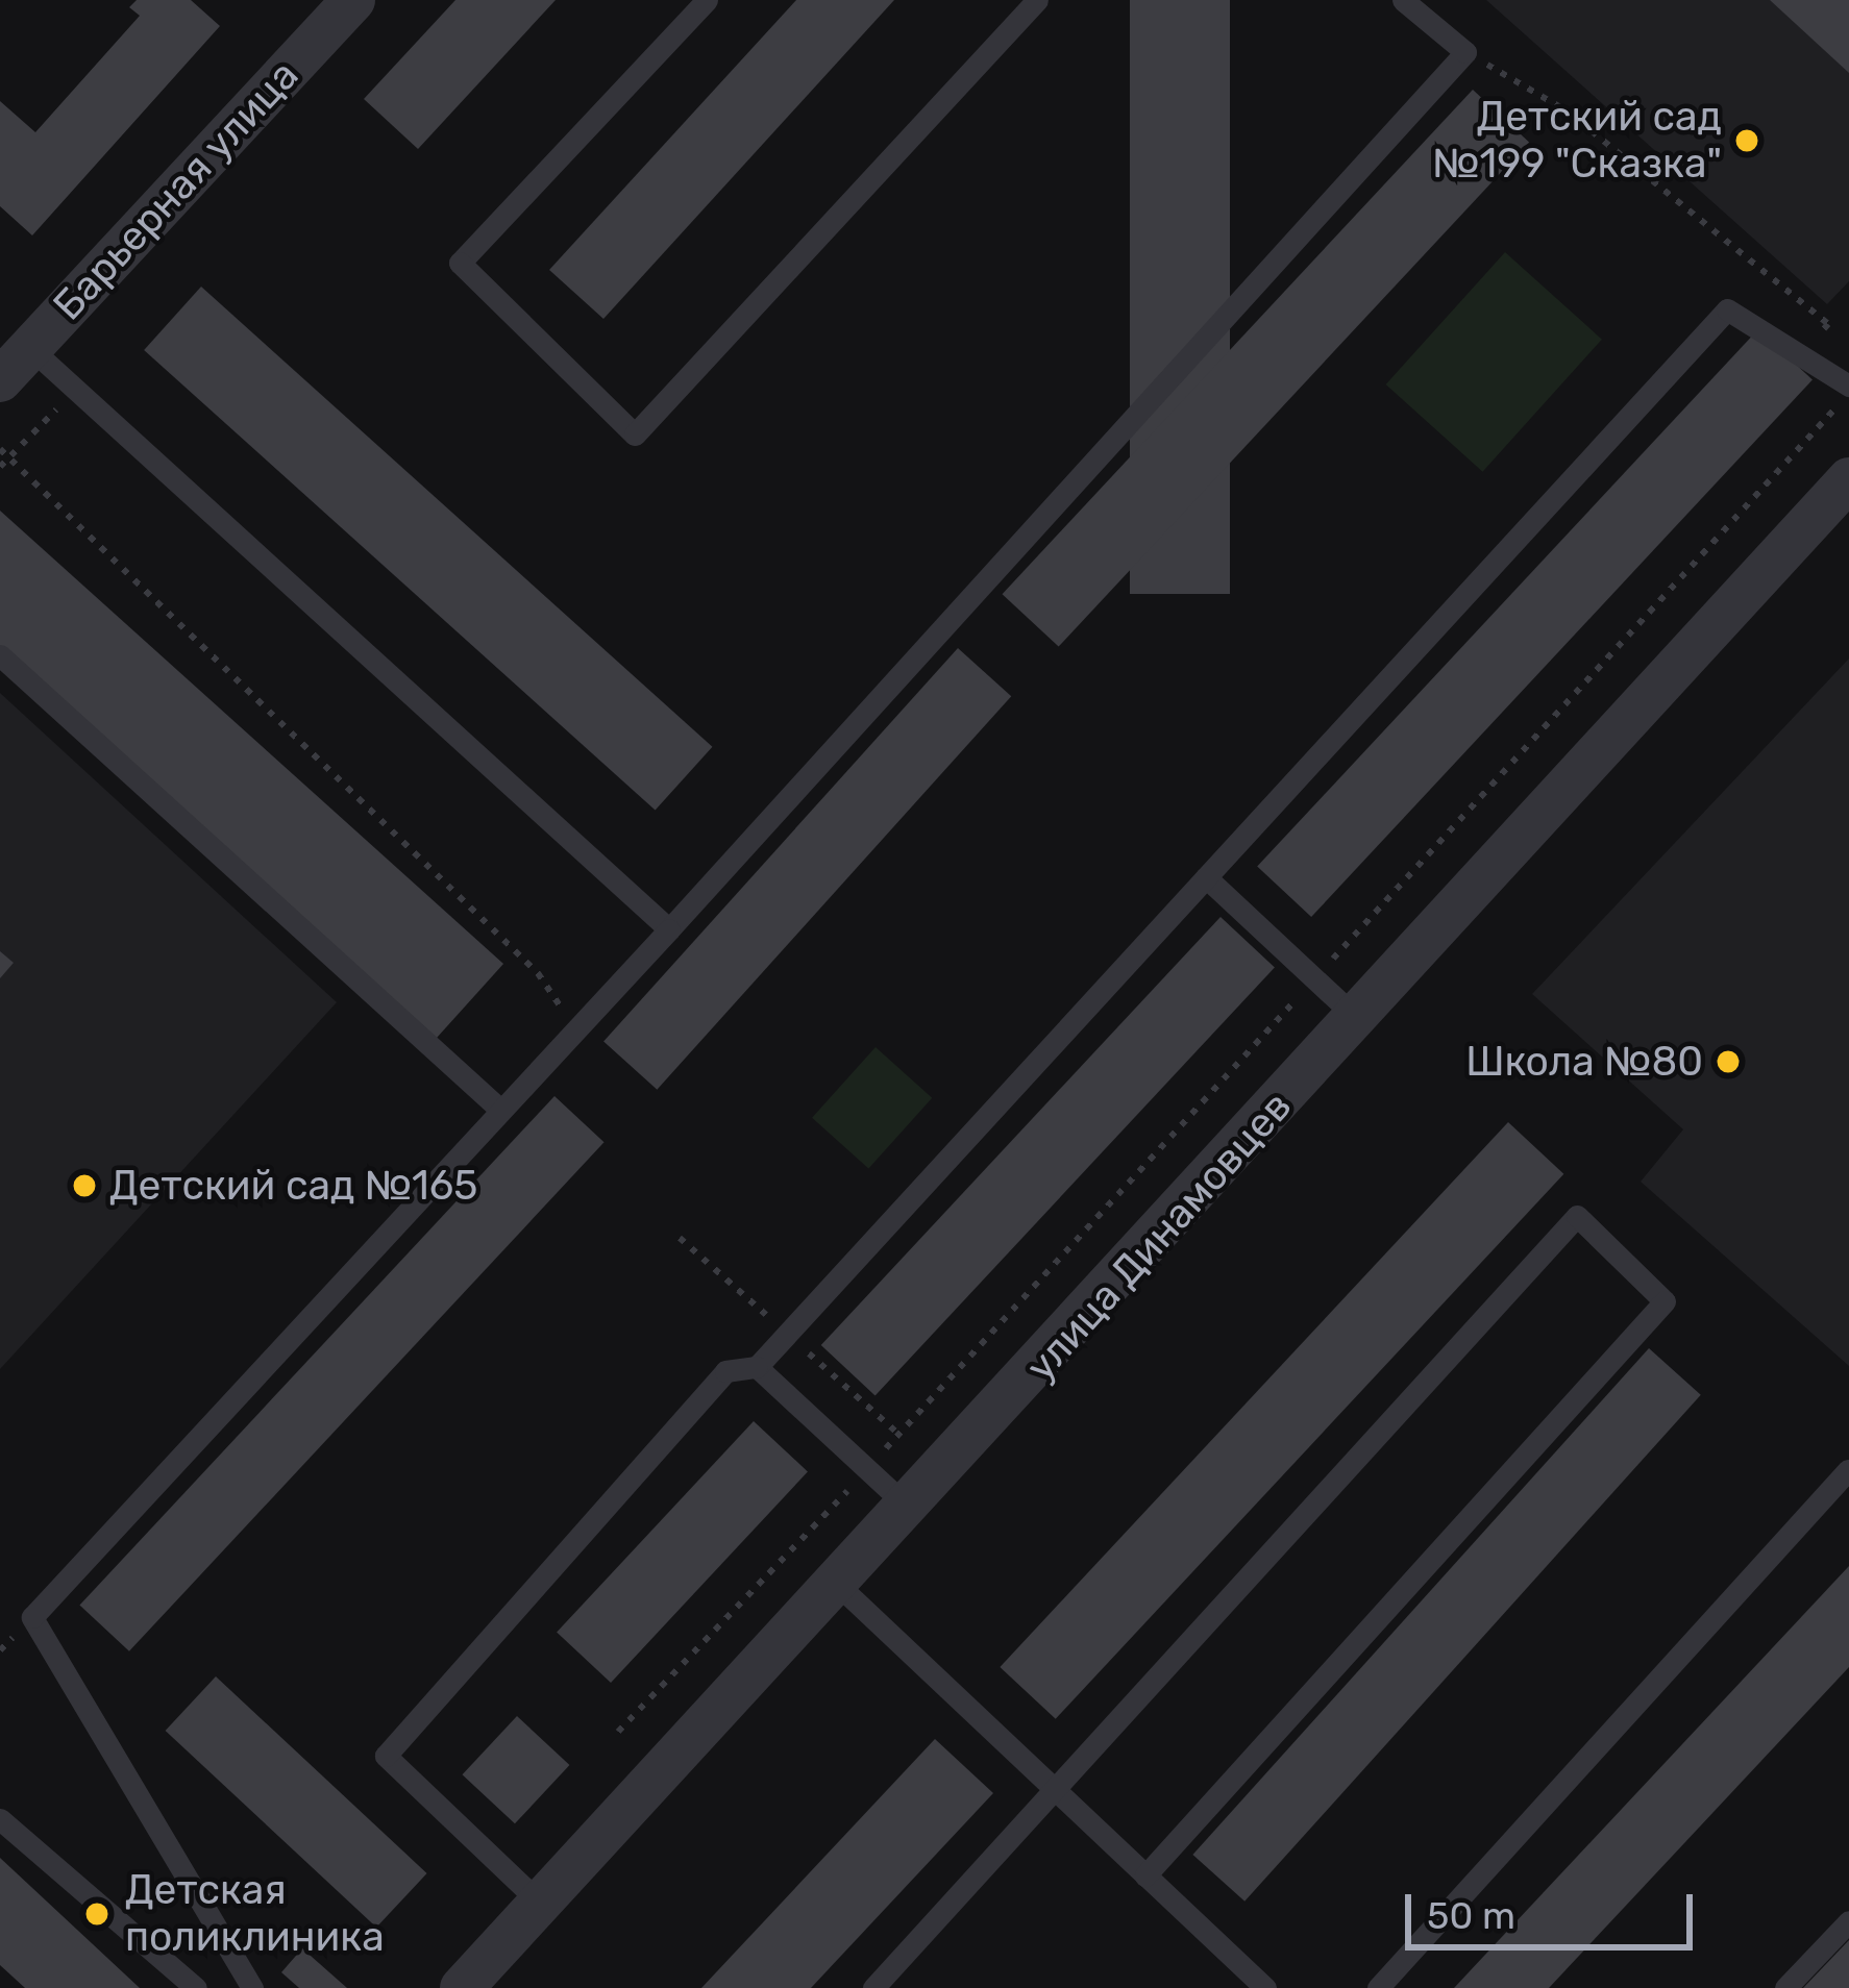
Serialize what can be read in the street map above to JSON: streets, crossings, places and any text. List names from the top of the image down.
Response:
{
  "streets": {
    "street": ["Барьерная улица", "улица Динамовцев"]
  },
  "places": [
    "Детский сад №199 \"Сказка\"",
    "Школа №80",
    "Детский сад №165",
    "Детская поликлиника"
  ],
  "scale_bar": "50 m"
}
